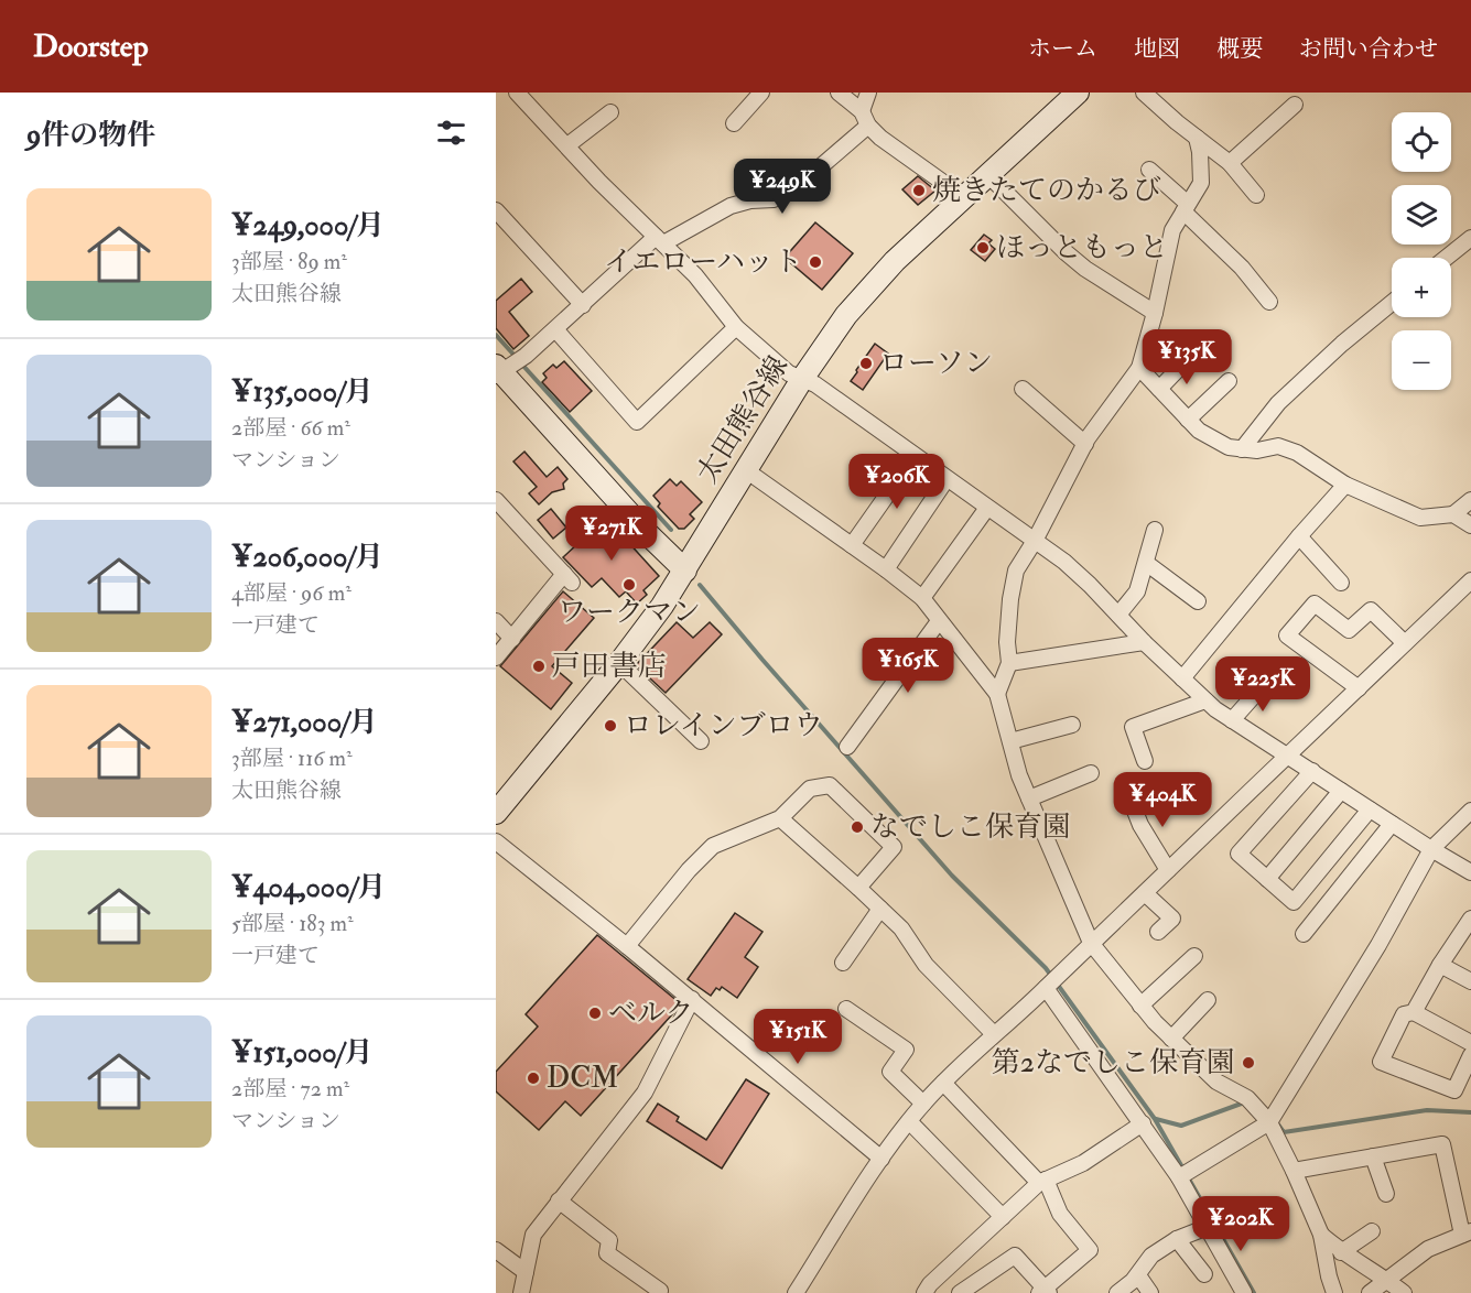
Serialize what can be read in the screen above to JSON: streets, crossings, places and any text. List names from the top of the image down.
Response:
{
  "streets": {
    "main road": ["太田熊谷線"]
  },
  "places": [
    "焼きたてのかるび",
    "ほっともっと",
    "イエローハット",
    "ローソン",
    "ワークマン",
    "戸田書店",
    "ロレインブロウ",
    "なでしこ保育園",
    "ベルク",
    "第2なでしこ保育園",
    "DCM"
  ],
  "page": {
    "header": "Doorstep",
    "nav": [
      "ホーム",
      "地図",
      "概要",
      "お問い合わせ"
    ],
    "heading": "9件の物件",
    "map_buttons": ["+", "−"],
    "price": [
      "¥249K",
      "¥135K",
      "¥206K",
      "¥271K",
      "¥165K",
      "¥225K",
      "¥404K",
      "¥151K",
      "¥202K"
    ],
    "list": [
      {
        "name": "¥249,000/月",
        "note": "3部屋 · 89 m² · 太田熊谷線"
      },
      {
        "name": "¥135,000/月",
        "note": "2部屋 · 66 m² · マンション"
      },
      {
        "name": "¥206,000/月",
        "note": "4部屋 · 96 m² · 一戸建て"
      },
      {
        "name": "¥271,000/月",
        "note": "3部屋 · 116 m² · 太田熊谷線"
      },
      {
        "name": "¥404,000/月",
        "note": "5部屋 · 183 m² · 一戸建て"
      },
      {
        "name": "¥151,000/月",
        "note": "2部屋 · 72 m² · マンション"
      }
    ]
  }
}
